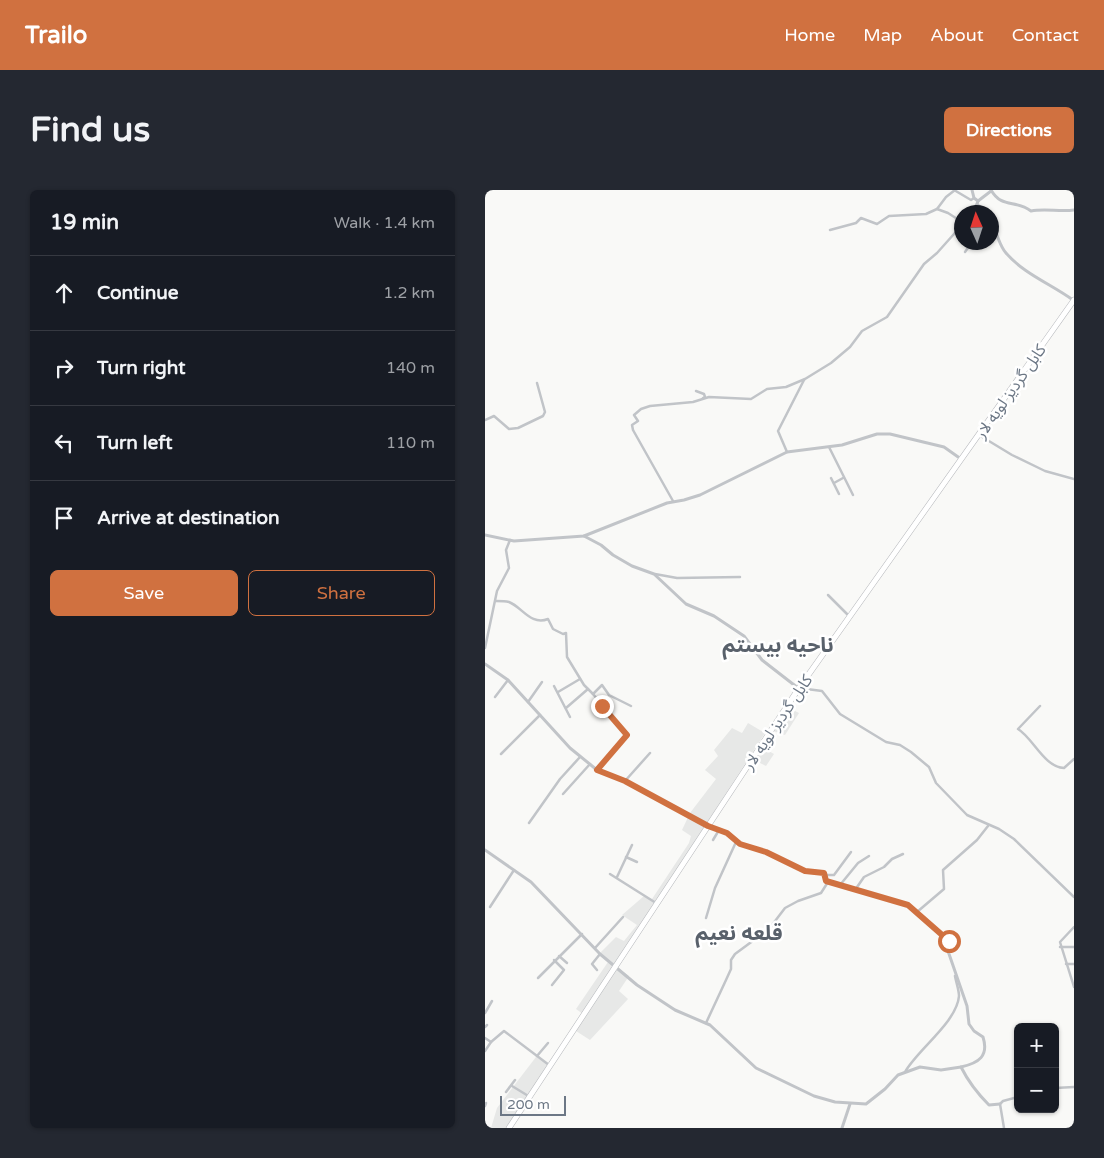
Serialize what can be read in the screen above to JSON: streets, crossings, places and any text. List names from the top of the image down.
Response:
{
  "streets": {
    "highway": ["کابل گردیز لویه لار"]
  },
  "districts": ["ناحیه بیستم", "قلعه نعيم"],
  "scale_bar": "200 m",
  "north": "top",
  "page": {
    "header": "Trailo",
    "nav": [
      "Home",
      "Map",
      "About",
      "Contact"
    ],
    "buttons": [
      "Directions",
      ["Save", "Share"]
    ],
    "title": "Find us",
    "heading": ["19 min", "Walk · 1.4 km"],
    "list": [
      ["Continue", "1.2 km"],
      ["Turn right", "140 m"],
      ["Turn left", "110 m"],
      "Arrive at destination"
    ],
    "map_buttons": ["+", "−"],
    "scale": "200 m"
  }
}
